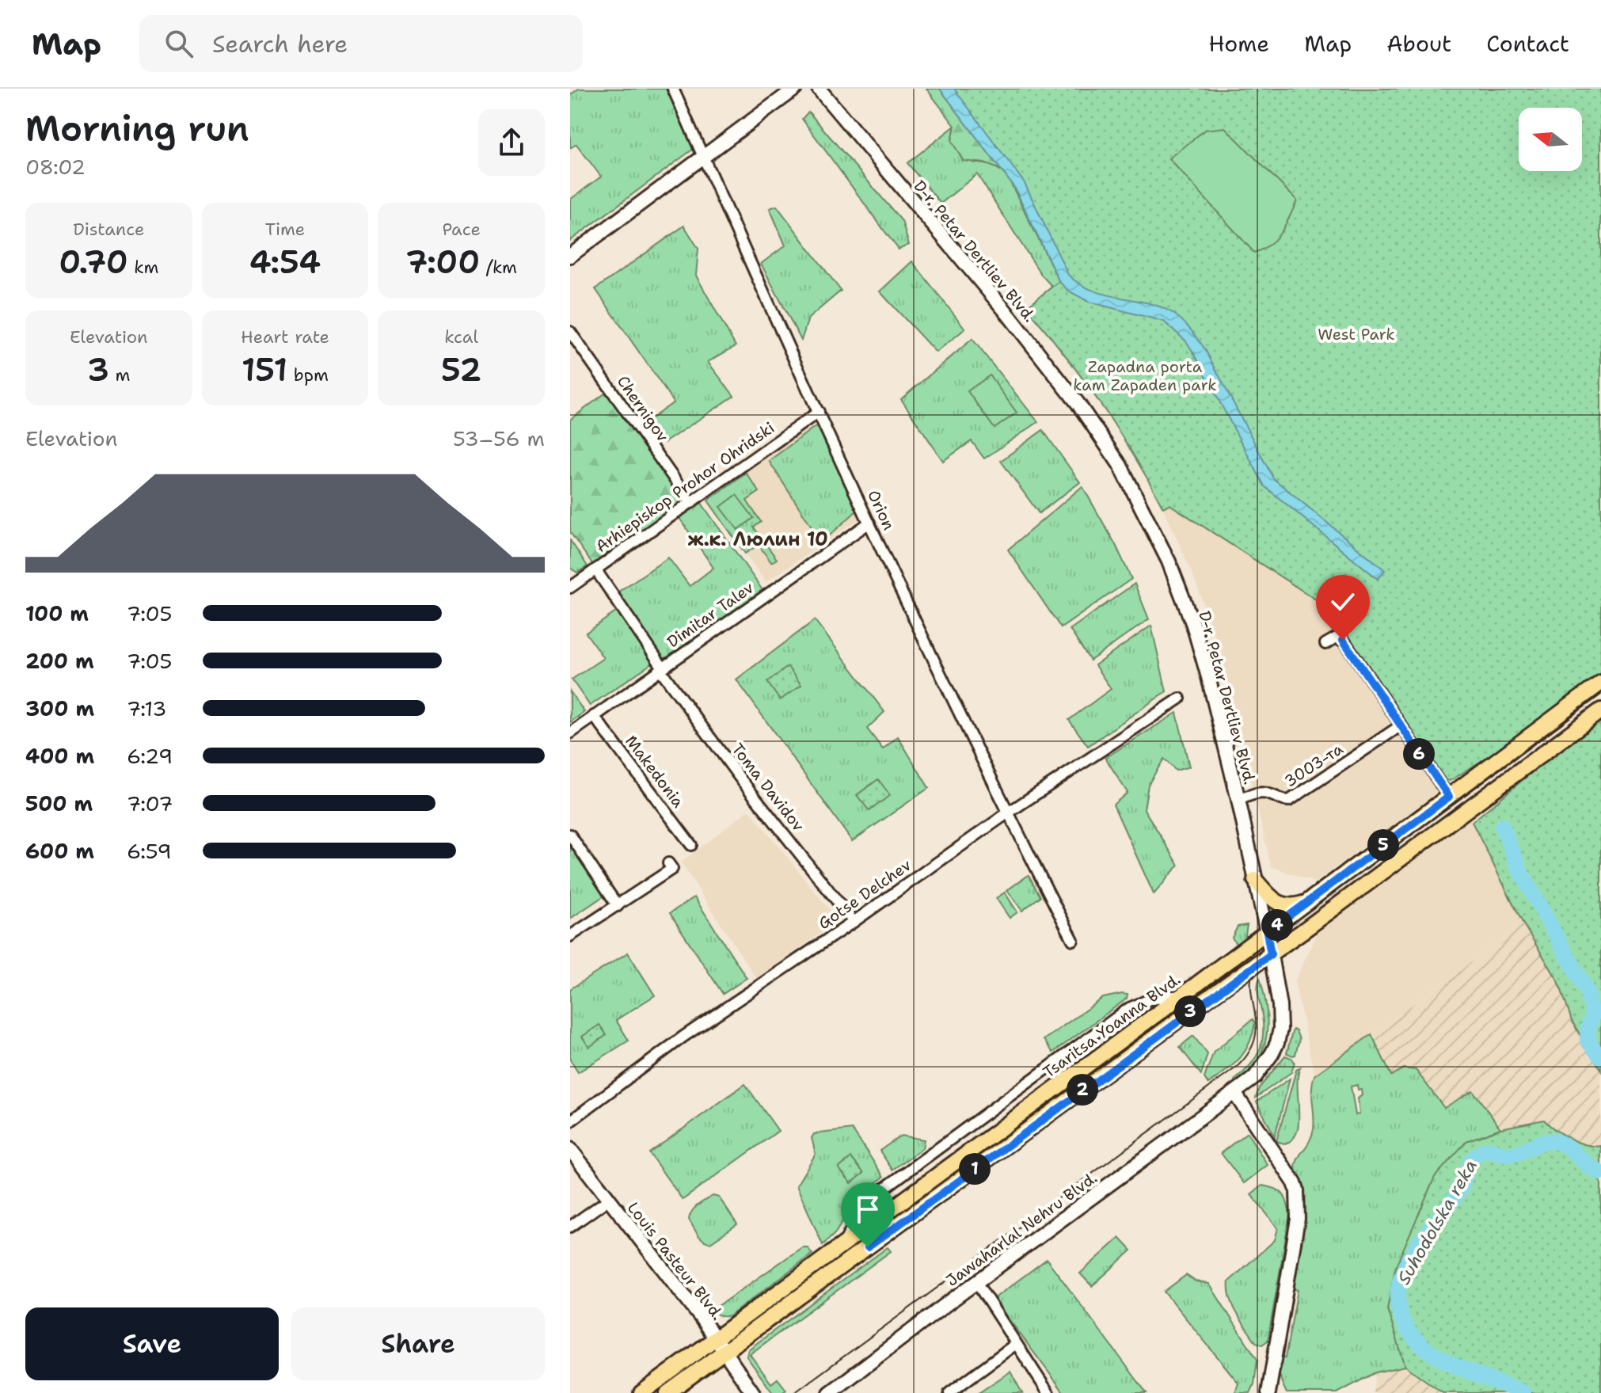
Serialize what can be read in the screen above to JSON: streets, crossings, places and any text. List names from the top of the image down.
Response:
{
  "streets": {
    "main road": [
      "D-r. Petar Dertliev Blvd.",
      "Tsaritsa Yoanna Blvd.",
      "Jawaharlal Nehru Blvd.",
      "Louis Pasteur Blvd."
    ],
    "street": [
      "Chernigov",
      "Arhiepiskop Prohor Ohridski",
      "Orion",
      "Dimitar Talev",
      "3003-та",
      "Makedonia",
      "Toma Davidov",
      "Gotse Delchev"
    ]
  },
  "crossings": [
    ["D-r. Petar Dertliev Blvd.", "3003-та"],
    ["D-r. Petar Dertliev Blvd.", "Tsaritsa Yoanna Blvd."],
    ["D-r. Petar Dertliev Blvd.", "Jawaharlal Nehru Blvd."],
    ["Chernigov", "Arhiepiskop Prohor Ohridski"],
    ["Arhiepiskop Prohor Ohridski", "Orion"],
    ["Arhiepiskop Prohor Ohridski", "Toma Davidov"],
    ["Orion", "Dimitar Talev"],
    ["Orion", "Gotse Delchev"],
    ["Dimitar Talev", "Makedonia"],
    ["Dimitar Talev", "Toma Davidov"],
    ["Toma Davidov", "Gotse Delchev"],
    ["Tsaritsa Yoanna Blvd.", "Louis Pasteur Blvd."]
  ],
  "districts": ["ж.к. Люлин 10"],
  "water": ["Suhodolska reka"],
  "parks": ["West Park", "Zapadna porta kam Zapaden park"],
  "north": "left",
  "page": {
    "header": "Map",
    "search": "Search here",
    "nav": [
      "Home",
      "Map",
      "About",
      "Contact"
    ],
    "heading": ["Morning run", "08:02"],
    "stats": [
      ["Distance", "0.70 km"],
      ["Time", "4:54"],
      ["Pace", "7:00 /km"],
      ["Elevation", "3 m"],
      ["Heart rate", "151 bpm"],
      ["kcal", "52"]
    ],
    "chart": ["Elevation", "53–56 m"],
    "list": [
      {
        "name": "100 m",
        "note": "7:05"
      },
      {
        "name": "200 m",
        "note": "7:05"
      },
      {
        "name": "300 m",
        "note": "7:13"
      },
      {
        "name": "400 m",
        "note": "6:29"
      },
      {
        "name": "500 m",
        "note": "7:07"
      },
      {
        "name": "600 m",
        "note": "6:59"
      }
    ],
    "pins": [
      "6",
      "5",
      "4",
      "3",
      "2",
      "1"
    ],
    "buttons": ["Save", "Share"]
  }
}
